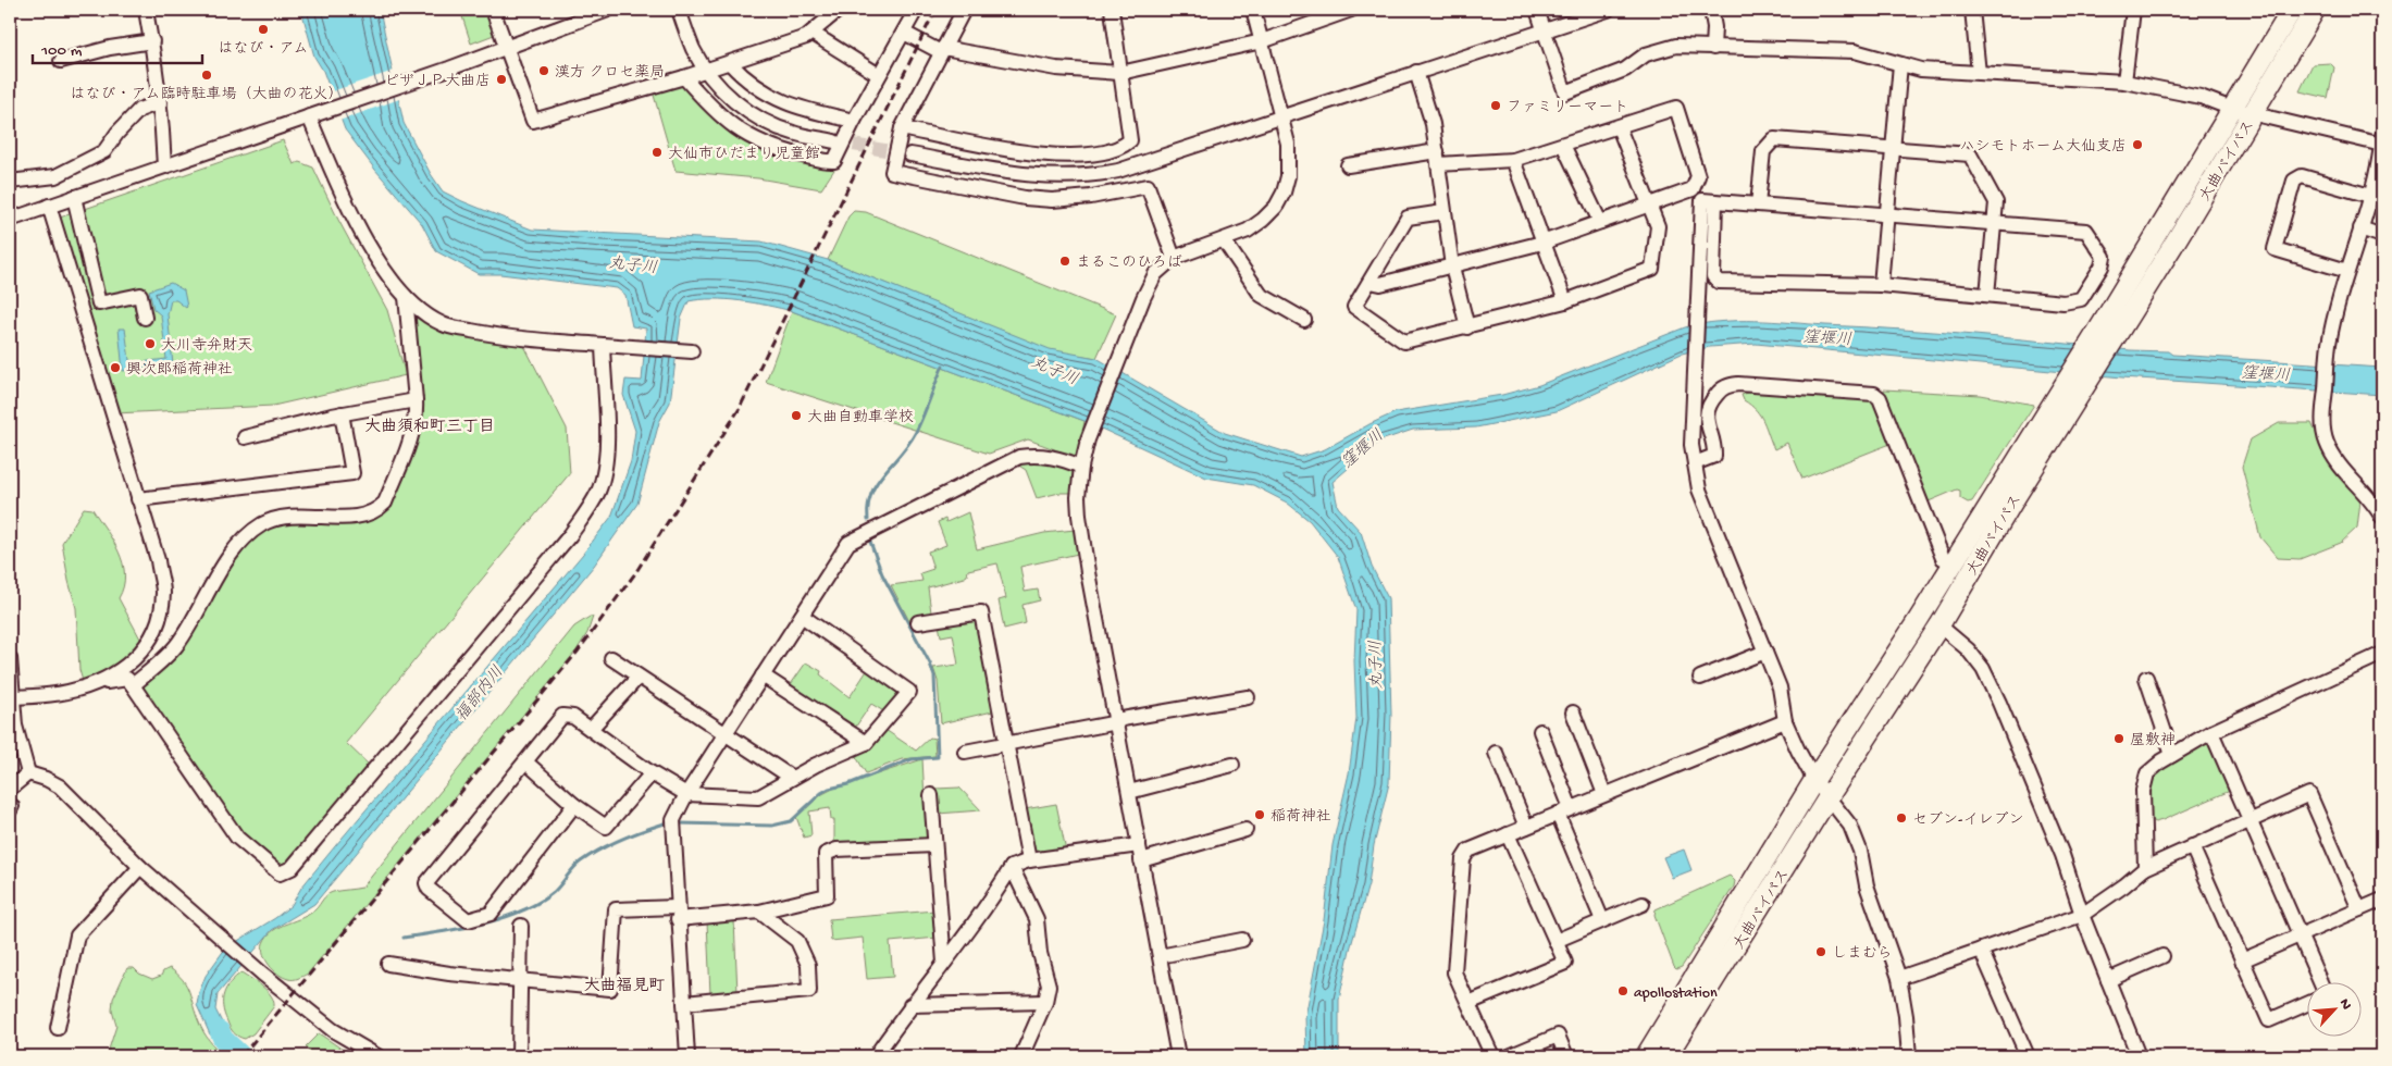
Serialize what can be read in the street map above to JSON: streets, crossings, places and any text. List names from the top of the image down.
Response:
{
  "streets": {
    "highway": ["大曲バイパス"]
  },
  "districts": ["大曲須和町三丁目", "大曲福見町"],
  "water": ["丸子川", "窪堰川", "福部内川"],
  "places": [
    "はなび・アム",
    "漢方 クロセ薬局",
    "はなび・アム臨時駐車場（大曲の花火）",
    "ピザＪＰ大曲店",
    "ファミリーマート",
    "ハシモトホーム大仙支店",
    "大仙市ひだまり児童館",
    "まるこのひろば",
    "大川寺弁財天",
    "興次郎稲荷神社",
    "大曲自動車学校",
    "屋敷神",
    "稲荷神社",
    "セブン-イレブン",
    "しまむら",
    "apollostation"
  ],
  "scale_bar": "100 m",
  "north": "top right"
}
